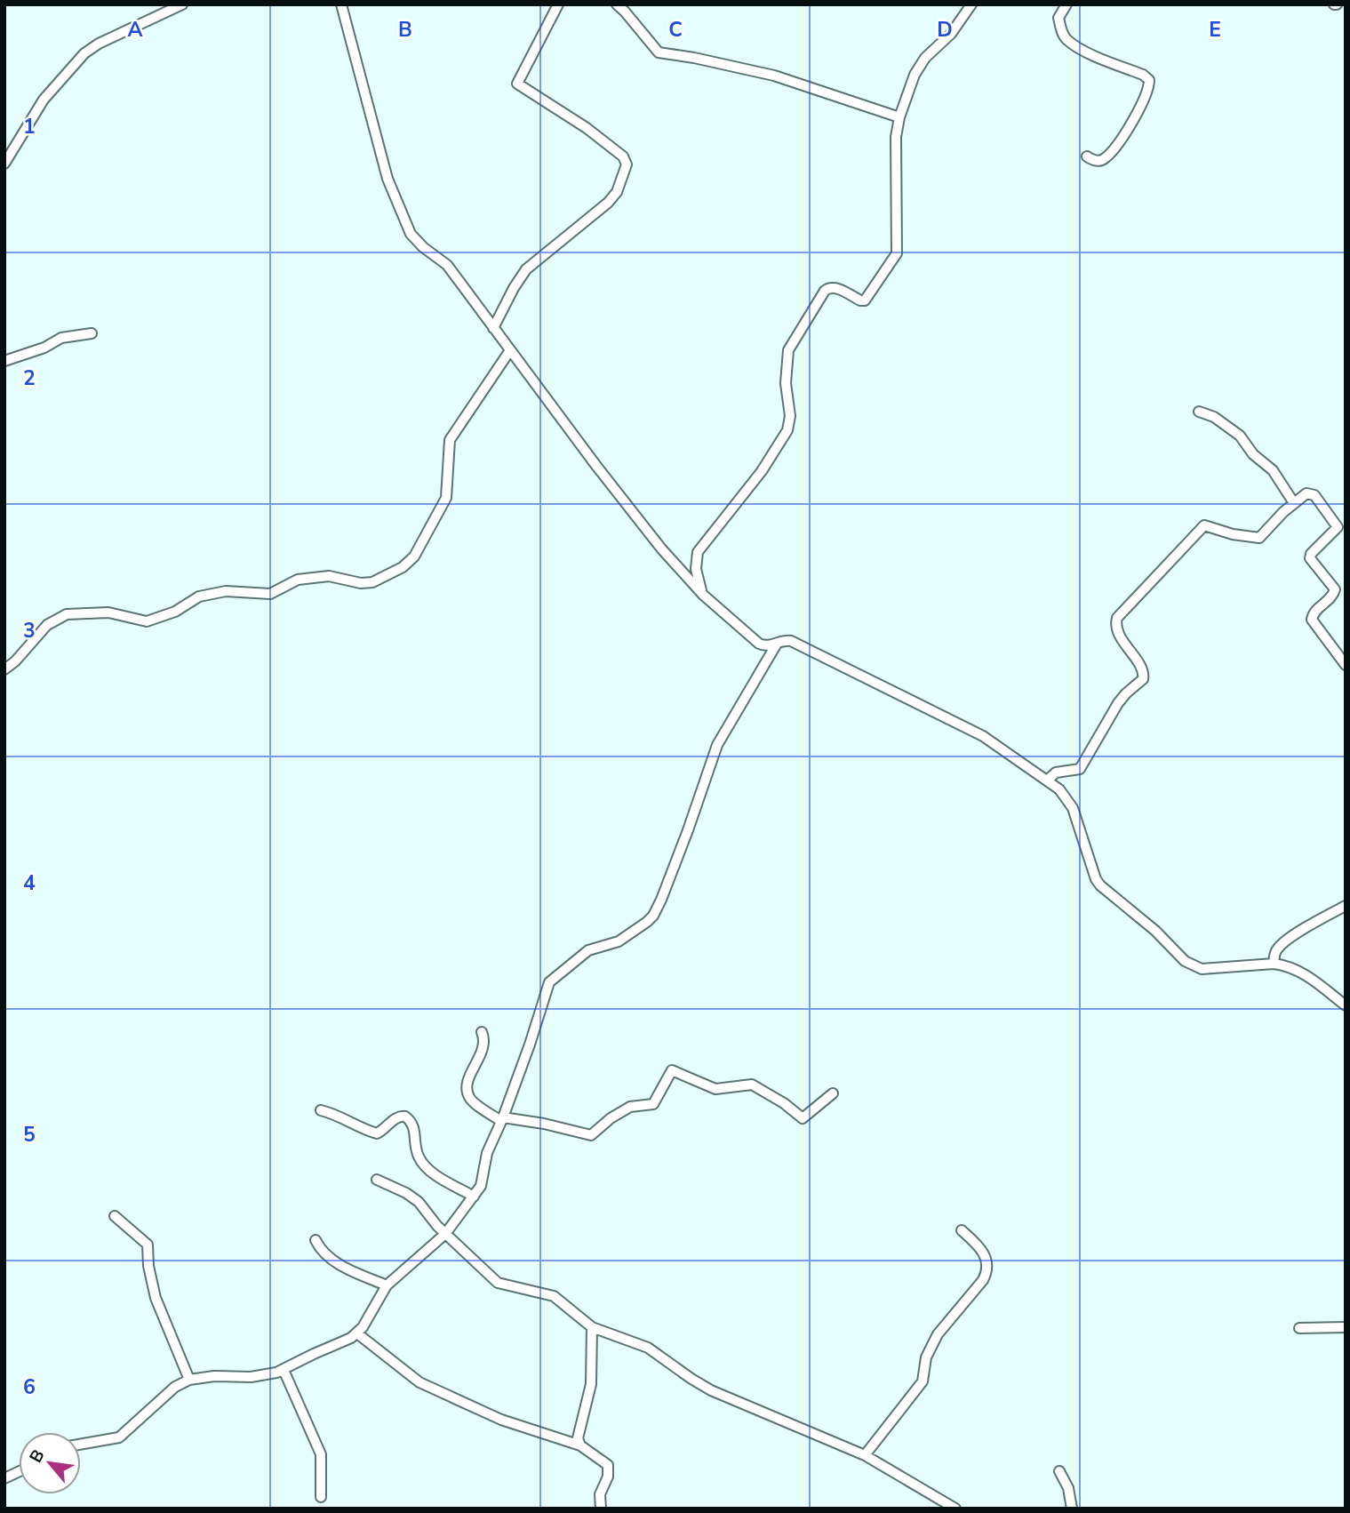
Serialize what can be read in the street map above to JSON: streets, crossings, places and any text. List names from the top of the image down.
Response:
{
  "north": "top left",
  "grid": {
    "columns": [
      "A",
      "B",
      "C",
      "D",
      "E"
    ],
    "rows": [
      "1",
      "2",
      "3",
      "4",
      "5",
      "6"
    ]
  }
}
